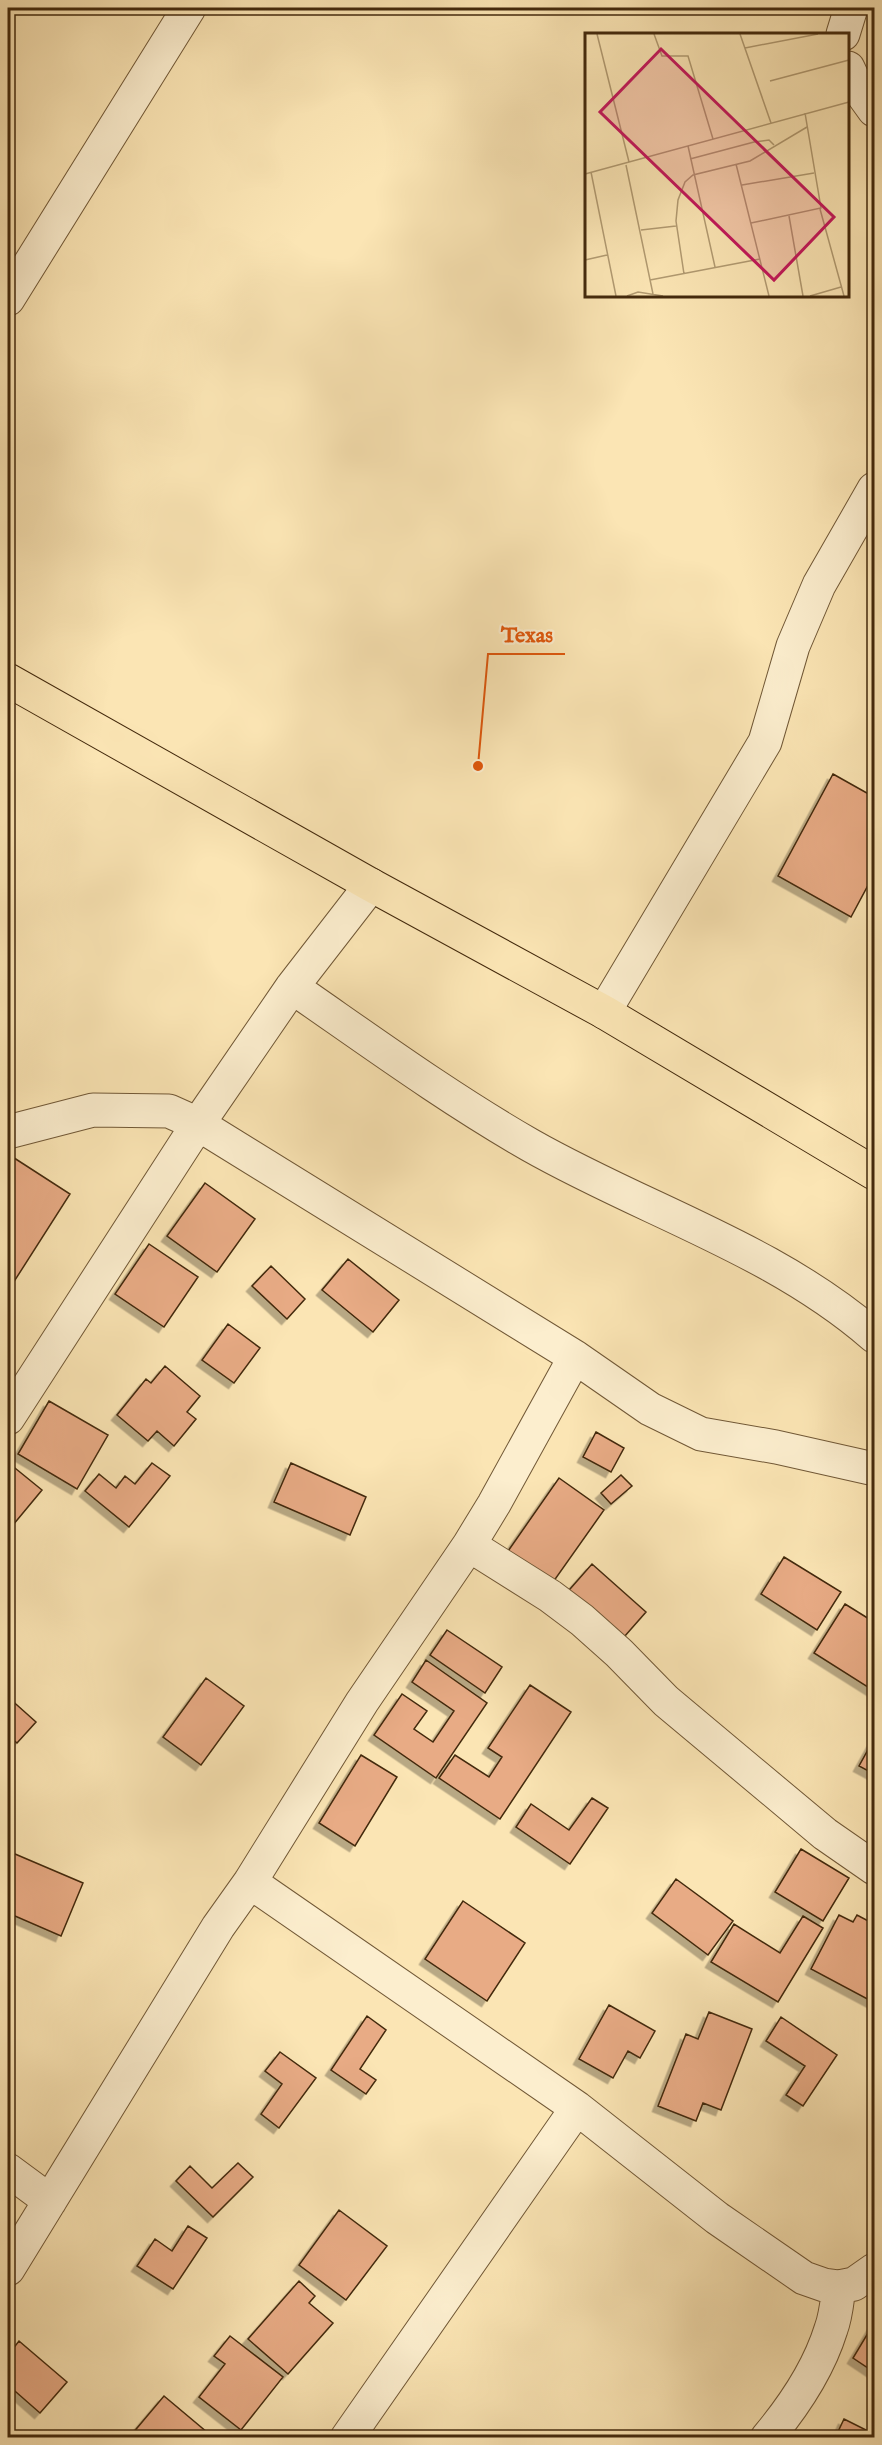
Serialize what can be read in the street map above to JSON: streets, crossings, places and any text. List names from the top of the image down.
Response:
{
  "places": ["Texas"]
}
